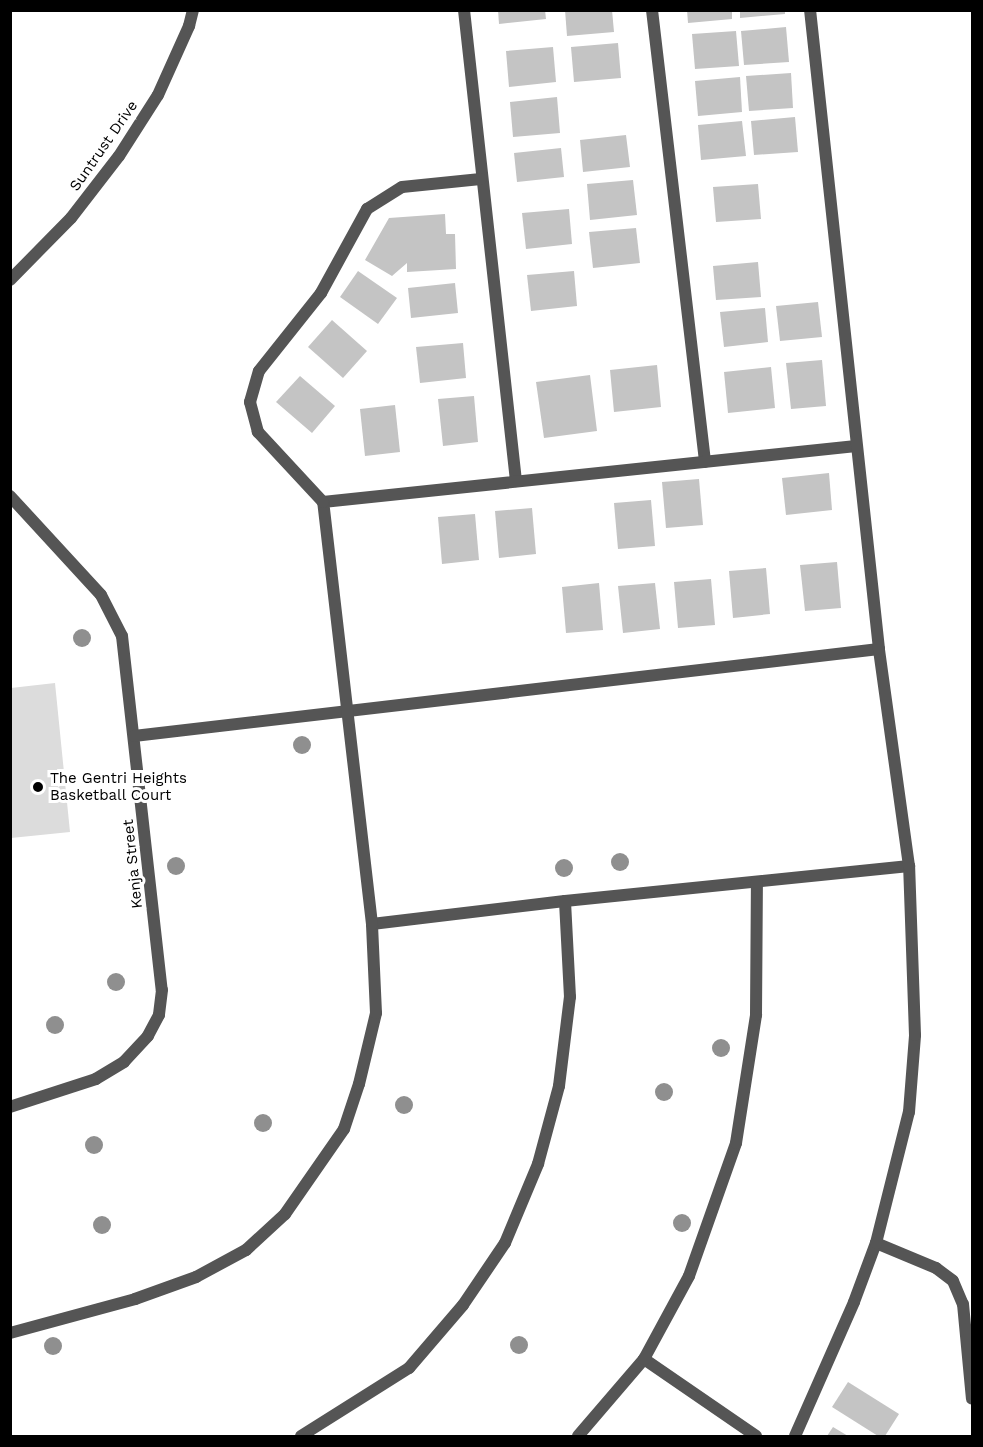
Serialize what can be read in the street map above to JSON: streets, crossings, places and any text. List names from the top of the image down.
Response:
{
  "streets": {
    "street": ["Suntrust Drive", "Kenja Street"]
  },
  "places": ["The Gentri Heights Basketball Court"]
}
